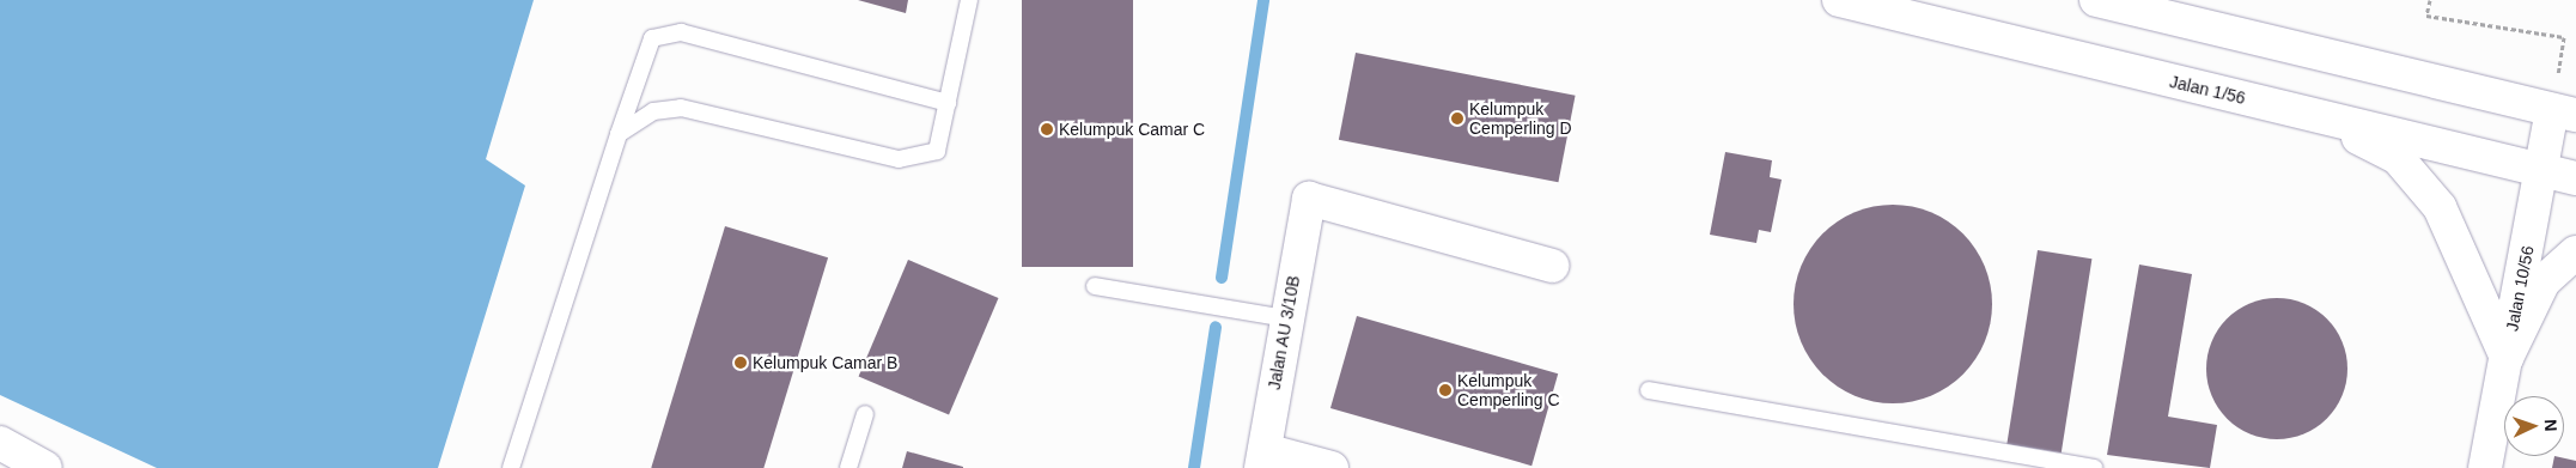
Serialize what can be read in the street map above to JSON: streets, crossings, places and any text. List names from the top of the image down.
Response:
{
  "streets": {
    "main road": ["Jalan 1/56", "Jalan 10/56", "Jalan AU 3/10B"]
  },
  "crossings": [
    ["Jalan 1/56", "Jalan 10/56"]
  ],
  "places": [
    "Kelumpuk Cemperling D",
    "Kelumpuk Camar C",
    "Kelumpuk Camar B",
    "Kelumpuk Cemperling C"
  ],
  "north": "right"
}
